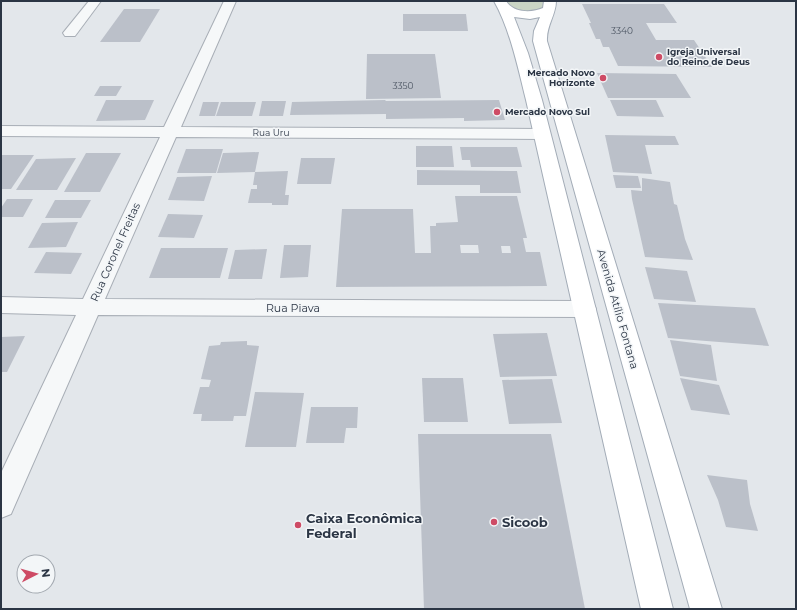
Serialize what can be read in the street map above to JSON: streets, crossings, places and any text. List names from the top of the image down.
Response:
{
  "streets": {
    "main road": ["Avenida Atílio Fontana"],
    "street": ["Rua Uru", "Rua Coronel Freitas", "Rua Piava"]
  },
  "crossings": [
    ["Rua Uru", "Rua Coronel Freitas"],
    ["Rua Coronel Freitas", "Rua Piava"]
  ],
  "places": [
    "Igreja Universal do Reino de Deus",
    "Mercado Novo Horizonte",
    "Mercado Novo Sul",
    "Sicoob",
    "Caixa Econômica Federal"
  ],
  "house_numbers": ["3340", "3350"],
  "north": "right"
}
